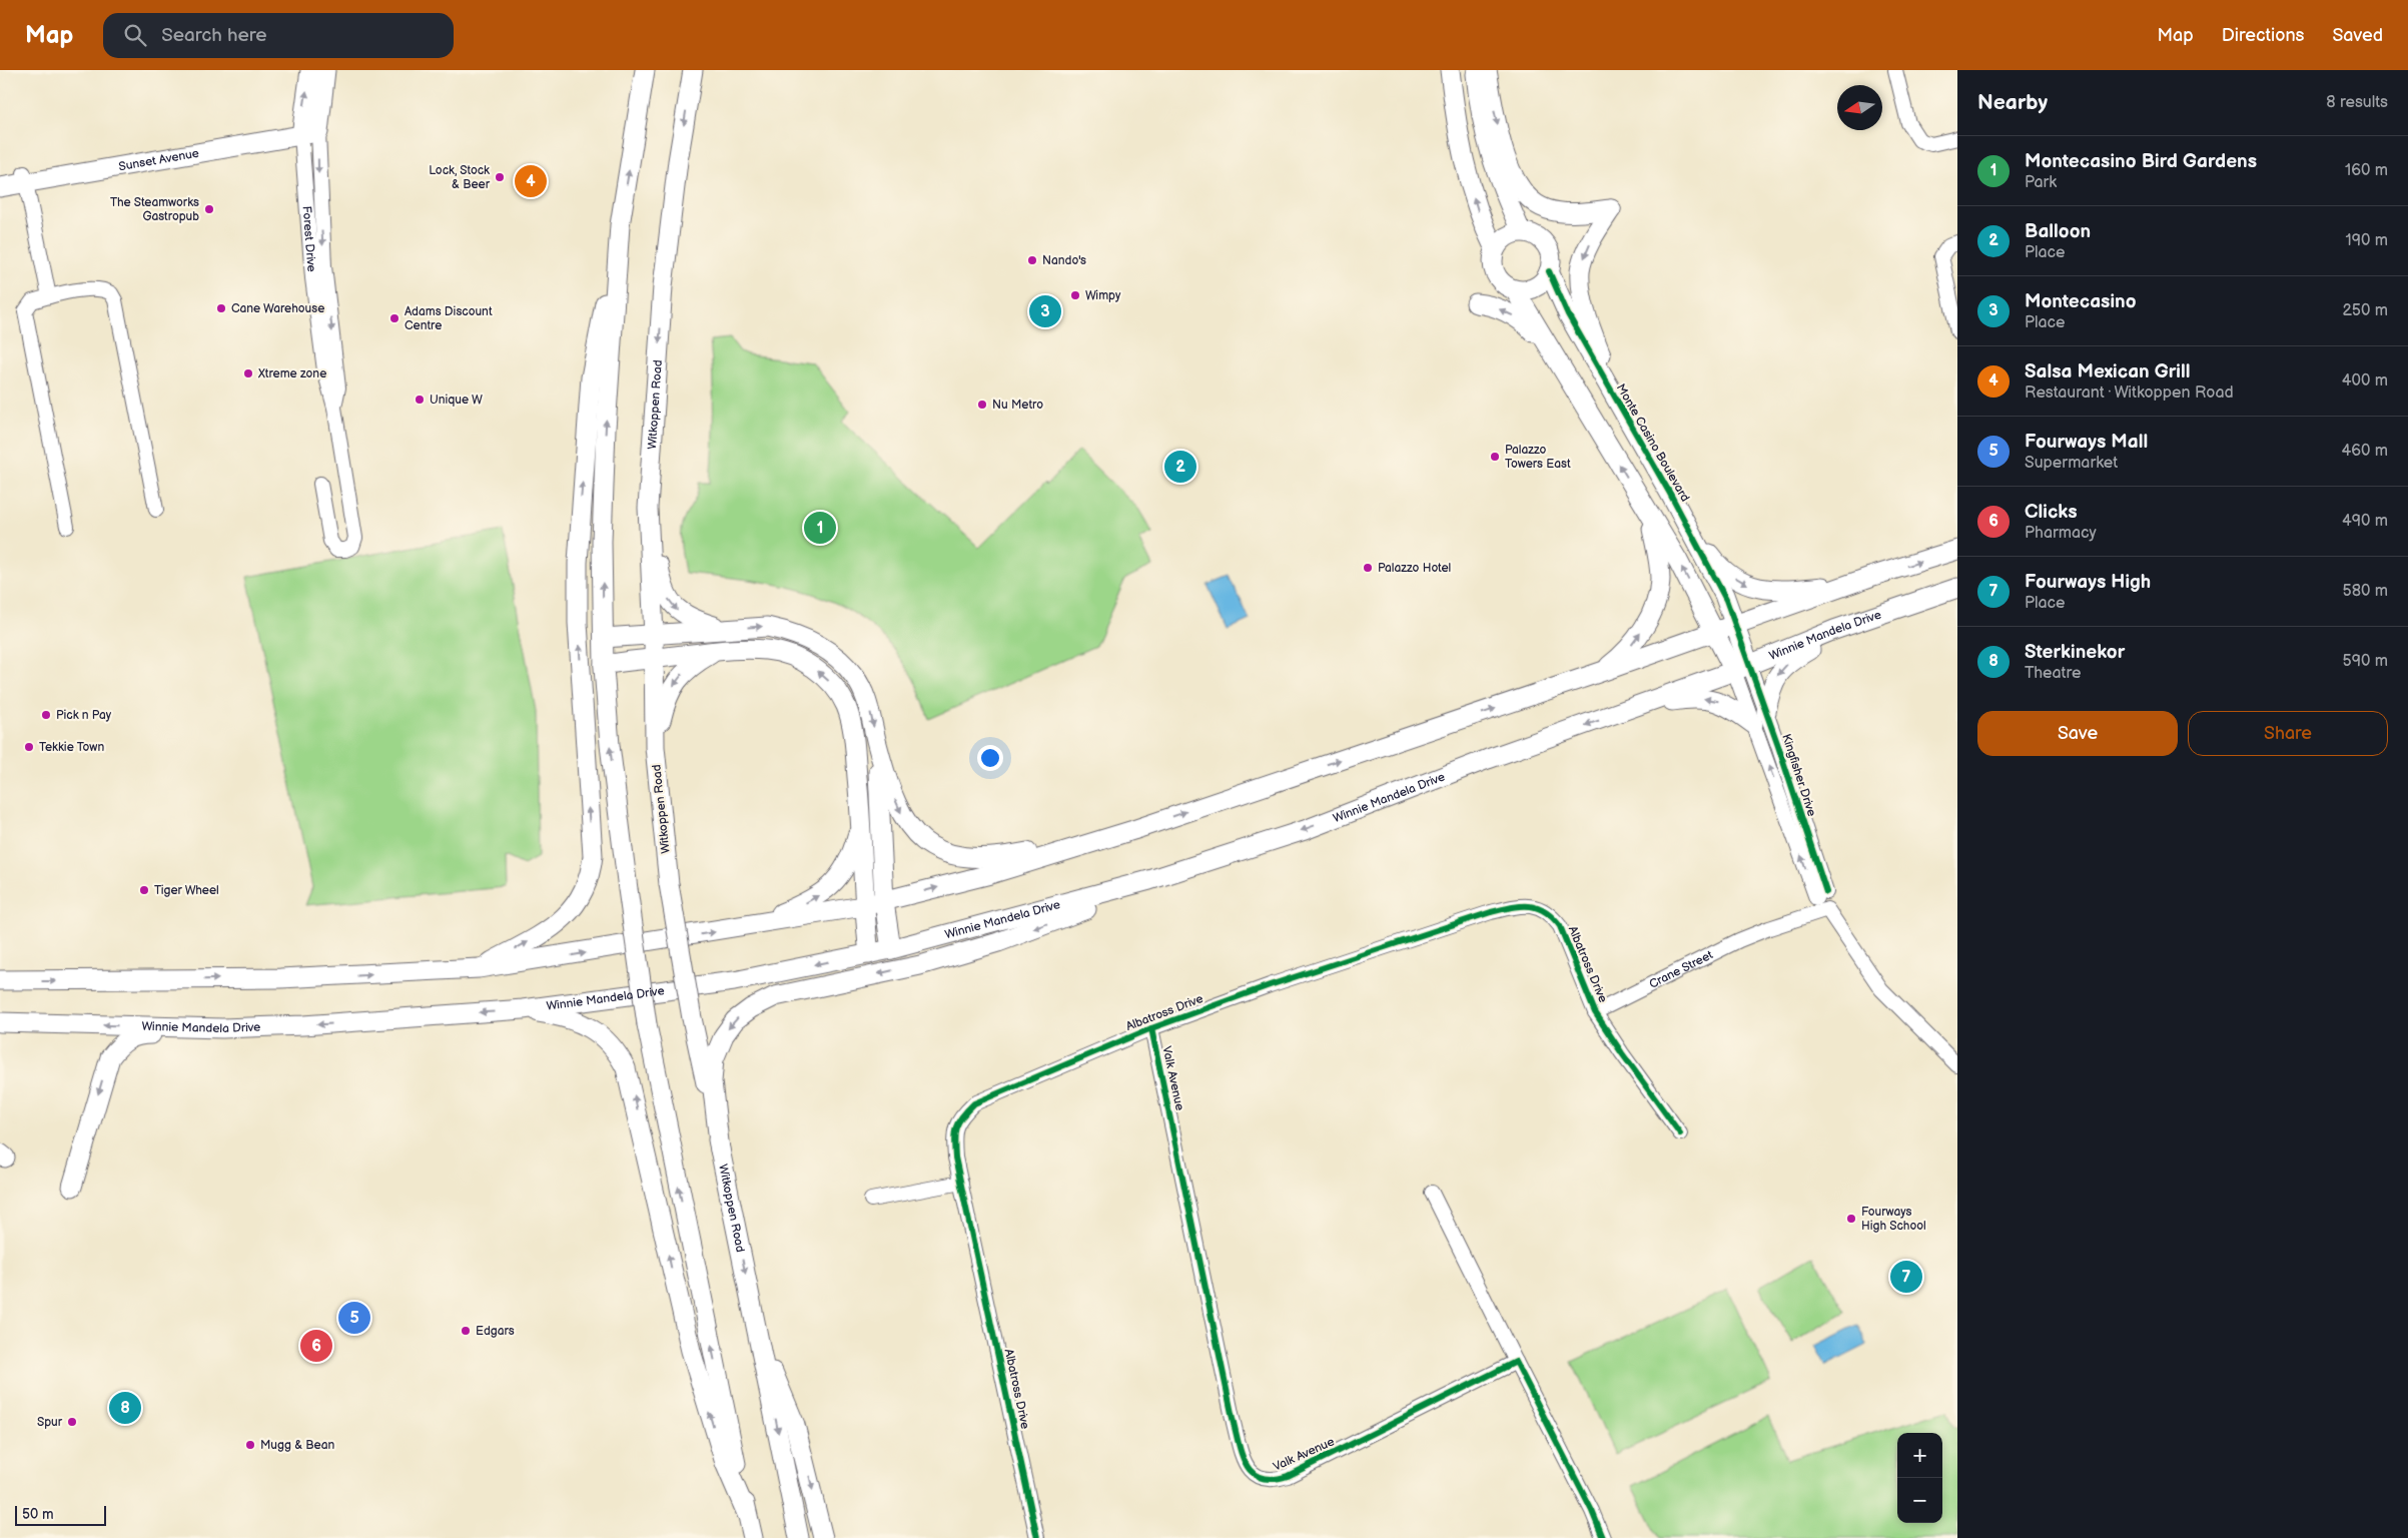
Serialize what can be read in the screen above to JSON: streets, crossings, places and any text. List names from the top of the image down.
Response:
{
  "streets": {
    "main road": [
      "Sunset Avenue",
      "Forest Drive",
      "Witkoppen Road",
      "Monte Casino Boulevard",
      "Winnie Mandela Drive"
    ],
    "street": [
      "Kingfisher Drive",
      "Albatross Drive",
      "Crane Street",
      "Valk Avenue"
    ]
  },
  "crossings": [
    ["Sunset Avenue", "Forest Drive"],
    ["Monte Casino Boulevard", "Winnie Mandela Drive"],
    ["Monte Casino Boulevard", "Kingfisher Drive"],
    ["Winnie Mandela Drive", "Kingfisher Drive"],
    ["Kingfisher Drive", "Crane Street"],
    ["Albatross Drive", "Crane Street"],
    ["Albatross Drive", "Valk Avenue"]
  ],
  "places": [
    "Lock, Stock & Beer",
    "The Steamworks Gastropub",
    "Nando's",
    "Wimpy",
    "Cane Warehouse",
    "Adams Discount Centre",
    "Xtreme zone",
    "Unique W",
    "Nu Metro",
    "Palazzo Towers East",
    "Palazzo Hotel",
    "Pick n Pay",
    "Tekkie Town",
    "Tiger Wheel",
    "Fourways High School",
    "Edgars",
    "Spur",
    "Mugg & Bean"
  ],
  "scale_bar": "50 m",
  "north": "left",
  "page": {
    "header": "Map",
    "search": "Search here",
    "nav": ["Map", "Directions", "Saved"],
    "heading": ["Nearby", "8 results"],
    "list": [
      {
        "mark": "1",
        "name": "Montecasino Bird Gardens",
        "note": "Park",
        "value": "160 m"
      },
      {
        "mark": "2",
        "name": "Balloon",
        "note": "Place",
        "value": "190 m"
      },
      {
        "mark": "3",
        "name": "Montecasino",
        "note": "Place",
        "value": "250 m"
      },
      {
        "mark": "4",
        "name": "Salsa Mexican Grill",
        "note": "Restaurant · Witkoppen Road",
        "value": "400 m"
      },
      {
        "mark": "5",
        "name": "Fourways Mall",
        "note": "Supermarket",
        "value": "460 m"
      },
      {
        "mark": "6",
        "name": "Clicks",
        "note": "Pharmacy",
        "value": "490 m"
      },
      {
        "mark": "7",
        "name": "Fourways High",
        "note": "Place",
        "value": "580 m"
      },
      {
        "mark": "8",
        "name": "Sterkinekor",
        "note": "Theatre",
        "value": "590 m"
      }
    ],
    "pins": [
      "4",
      "3",
      "2",
      "1",
      "7",
      "5",
      "6",
      "8"
    ],
    "buttons": ["Save", "Share"],
    "map_buttons": ["+", "−"],
    "scale": "50 m"
  }
}
